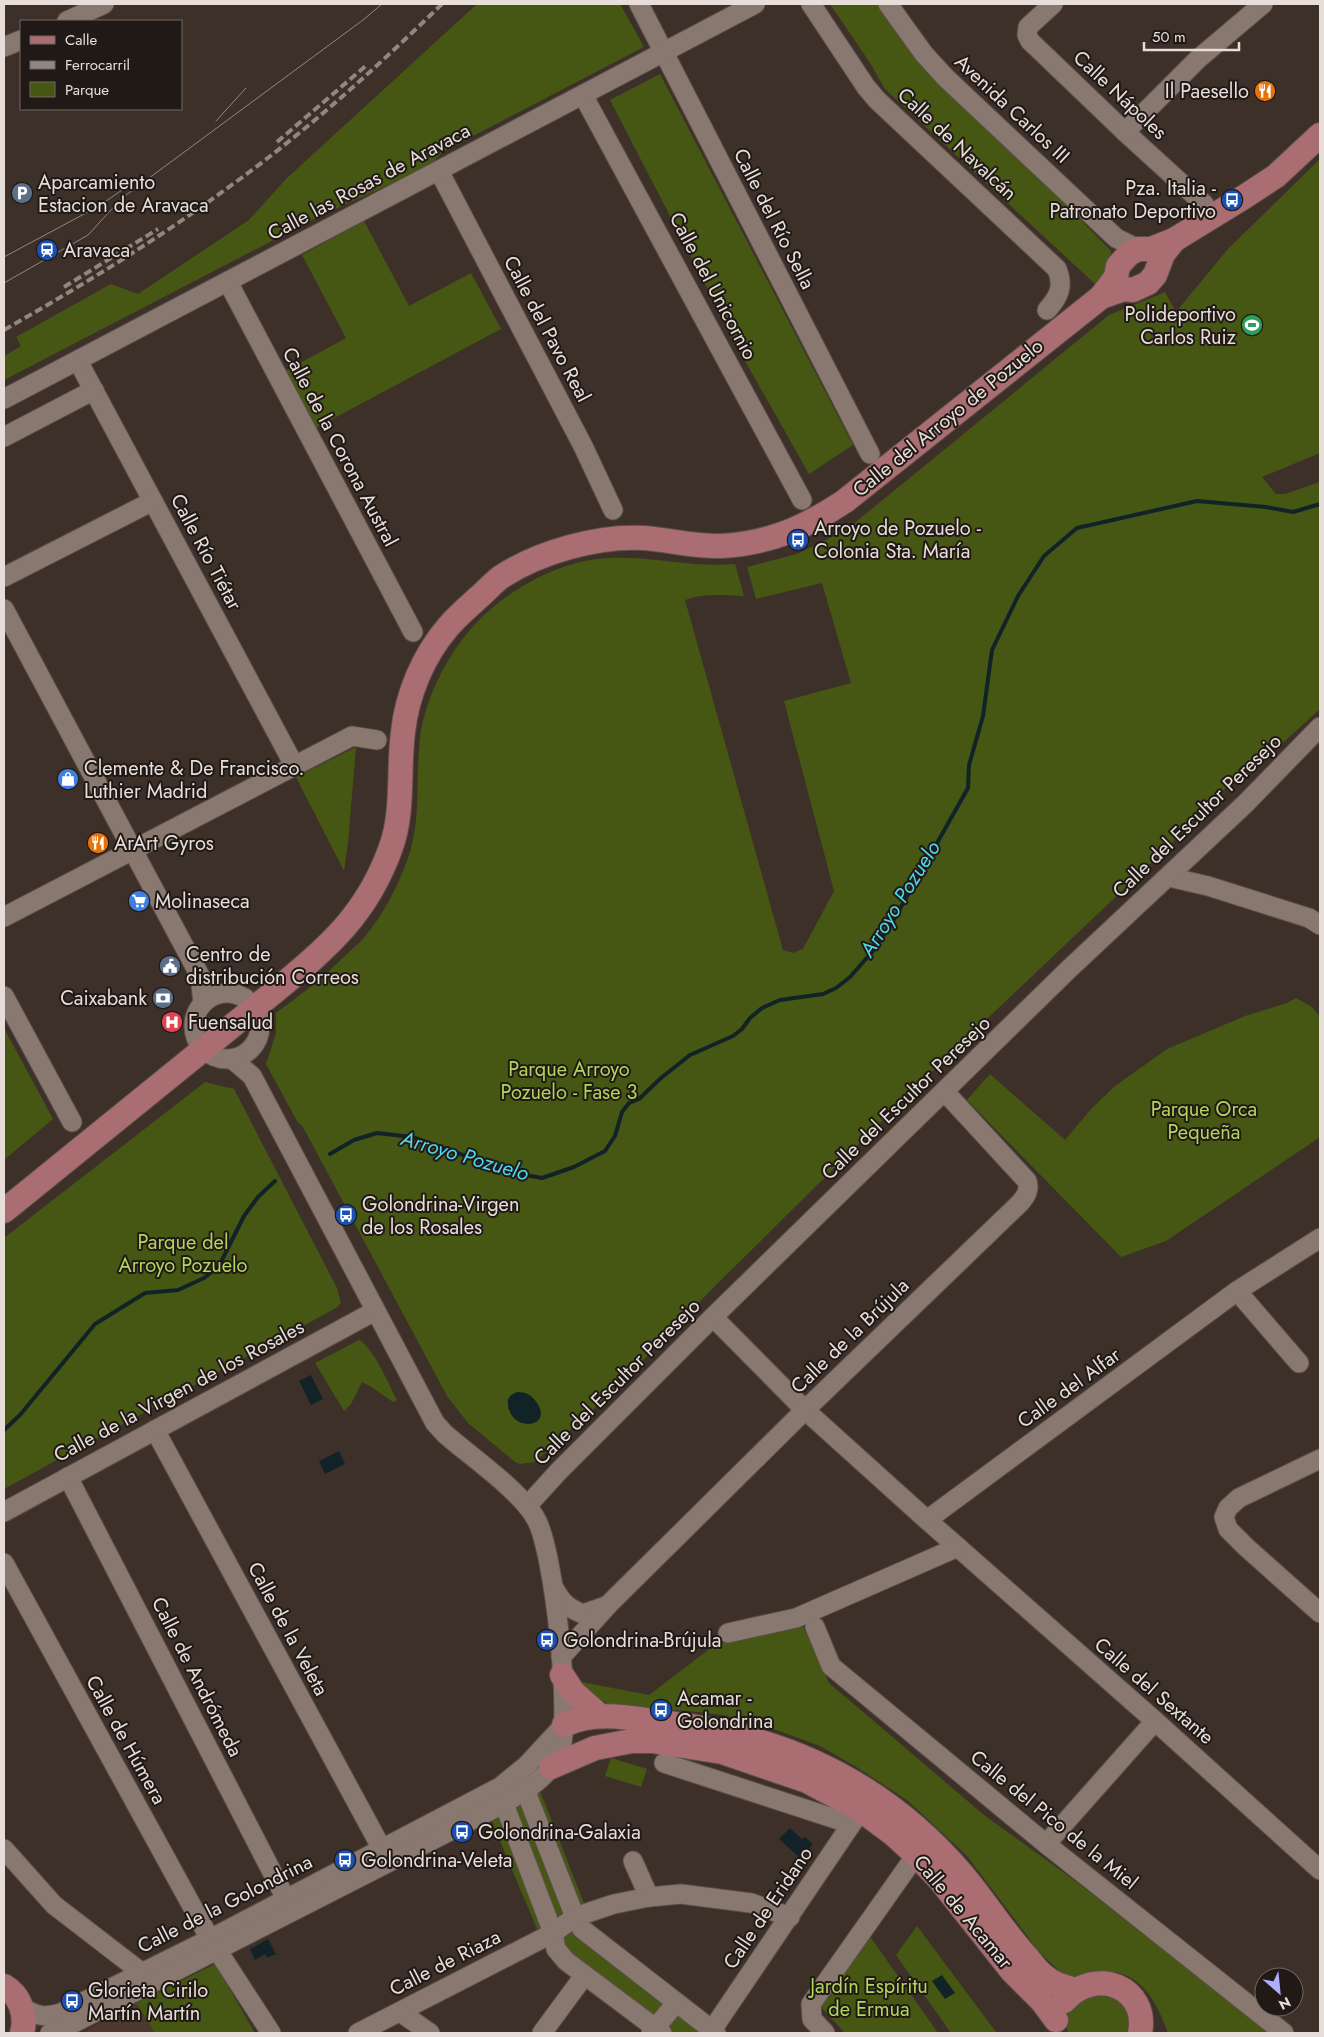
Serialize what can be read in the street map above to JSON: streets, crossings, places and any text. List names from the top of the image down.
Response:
{
  "streets": {
    "main road": ["Calle del Arroyo de Pozuelo", "Calle de Acamar"],
    "street": [
      "Calle Nápoles",
      "Avenida Carlos III",
      "Calle de Navalcán",
      "Calle las Rosas de Aravaca",
      "Calle del Río Sella",
      "Calle del Unicornio",
      "Calle del Pavo Real",
      "Calle de la Corona Austral",
      "Calle Río Tiétar",
      "Calle del Escultor Peresejo",
      "Calle de la Brújula",
      "Calle del Alfar",
      "Calle de la Virgen de los Rosales",
      "Calle de la Veleta",
      "Calle de Andrómeda",
      "Calle del Sextante",
      "Calle de Húmera",
      "Calle del Pico de la Miel",
      "Calle de la Golondrina",
      "Calle de Eridano",
      "Calle de Riaza"
    ]
  },
  "crossings": [
    ["Avenida Carlos III", "Calle del Arroyo de Pozuelo"],
    ["Calle las Rosas de Aravaca", "Calle del Río Sella"],
    ["Calle las Rosas de Aravaca", "Calle del Unicornio"],
    ["Calle las Rosas de Aravaca", "Calle del Pavo Real"],
    ["Calle las Rosas de Aravaca", "Calle de la Corona Austral"],
    ["Calle las Rosas de Aravaca", "Calle Río Tiétar"],
    ["Calle del Escultor Peresejo", "Calle de la Brújula"],
    ["Calle del Escultor Peresejo", "Calle del Sextante"],
    ["Calle de la Brújula", "Calle del Sextante"],
    ["Calle del Alfar", "Calle del Sextante"],
    ["Calle de la Virgen de los Rosales", "Calle de la Veleta"],
    ["Calle de la Virgen de los Rosales", "Calle de Andrómeda"],
    ["Calle de la Veleta", "Calle de la Golondrina"],
    ["Calle de Andrómeda", "Calle de la Golondrina"],
    ["Calle de Húmera", "Calle de la Golondrina"],
    ["Calle de la Golondrina", "Calle de Acamar"],
    ["Calle de Eridano", "Calle de Acamar"],
    ["Calle de Eridano", "Calle de Riaza"]
  ],
  "water": ["Arroyo Pozuelo"],
  "parks": [
    "Parque Arroyo Pozuelo - Fase 3",
    "Parque Orca Pequeña",
    "Parque del Arroyo Pozuelo",
    "Jardín Espíritu de Ermua"
  ],
  "places": {
    "restaurant": ["Il Paesello", "ArArt Gyros"],
    "parking": ["Aparcamiento Estacion de Aravaca"],
    "bus stop": [
      "Pza. Italia - Patronato Deportivo",
      "Arroyo de Pozuelo - Colonia Sta. María",
      "Golondrina-Virgen de los Rosales",
      "Golondrina-Brújula",
      "Acamar - Golondrina",
      "Golondrina-Galaxia",
      "Golondrina-Veleta",
      "Glorieta Cirilo Martín Martín"
    ],
    "station": ["Aravaca"],
    "sports": ["Polideportivo Carlos Ruiz"],
    "shop": ["Clemente & De Francisco. Luthier Madrid"],
    "supermarket": ["Molinaseca"],
    "public building": ["Centro de distribución Correos"],
    "bank": ["Caixabank"],
    "hospital": ["Fuensalud"]
  },
  "legend": ["Calle", "Ferrocarril", "Parque"],
  "scale_bar": "50 m",
  "north": "bottom right"
}
